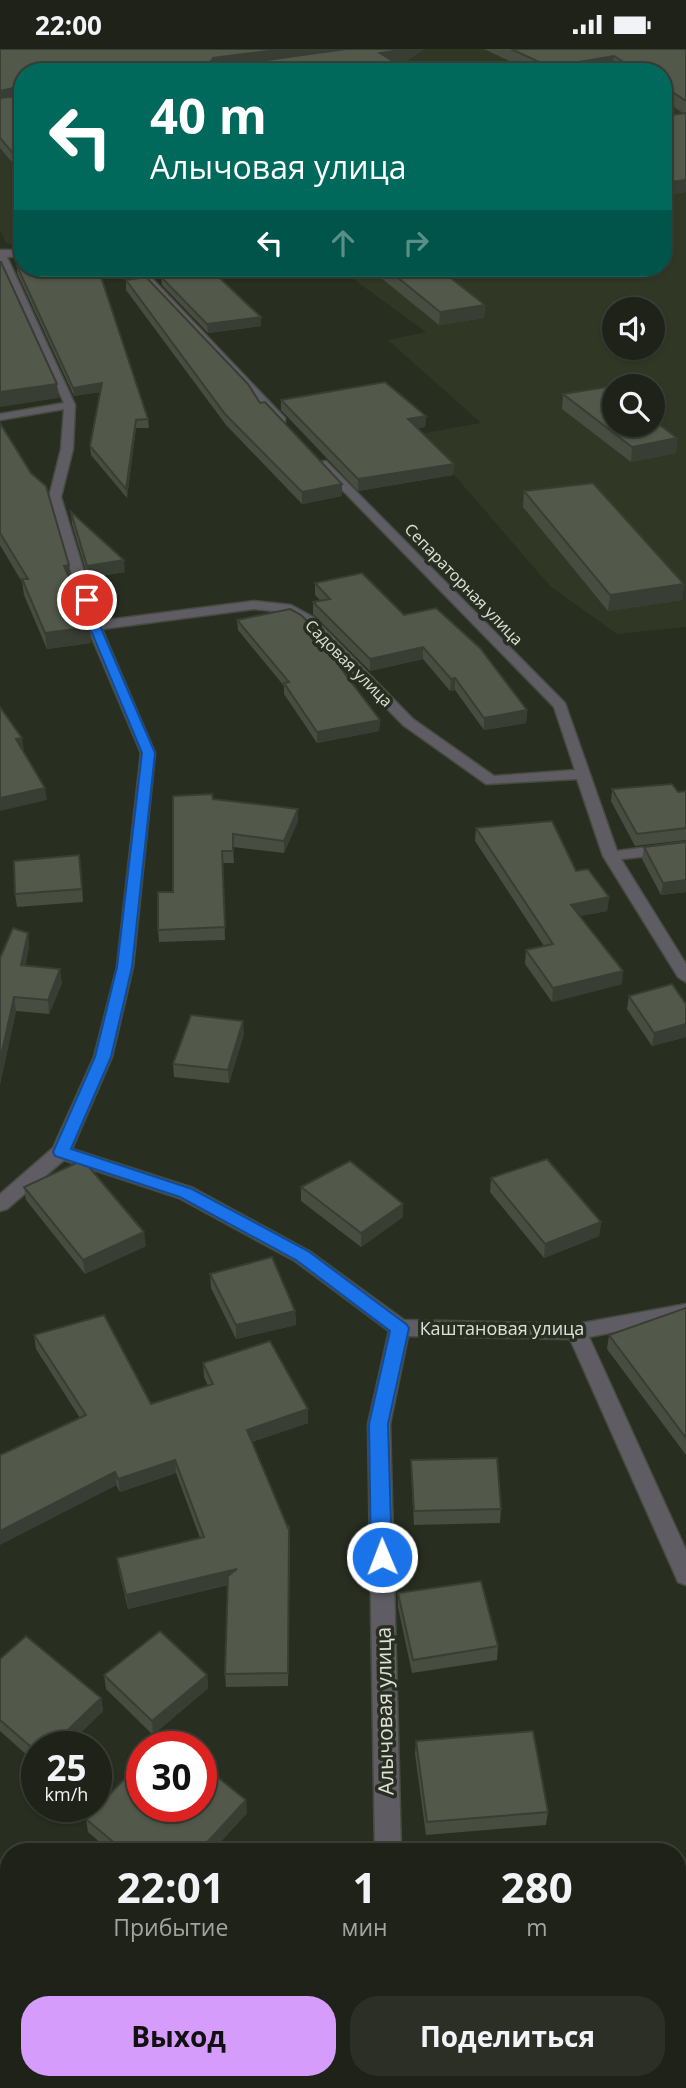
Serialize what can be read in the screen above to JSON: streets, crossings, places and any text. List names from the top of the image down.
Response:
{
  "streets": {
    "street": [
      "Сепараторная улица",
      "Садовая улица",
      "Каштановая улица",
      "Алычовая улица"
    ]
  },
  "crossings": [
    ["Сепараторная улица", "Садовая улица"],
    ["Каштановая улица", "Алычовая улица"]
  ],
  "page": {
    "status": "22:00",
    "turn": ["40 m", "Алычовая улица"],
    "speed": "25 km/h",
    "limit": "30",
    "eta": [
      "22:01",
      "Прибытие",
      "1",
      "мин",
      "280",
      "m"
    ],
    "buttons": ["Выход", "Поделиться"]
  }
}
